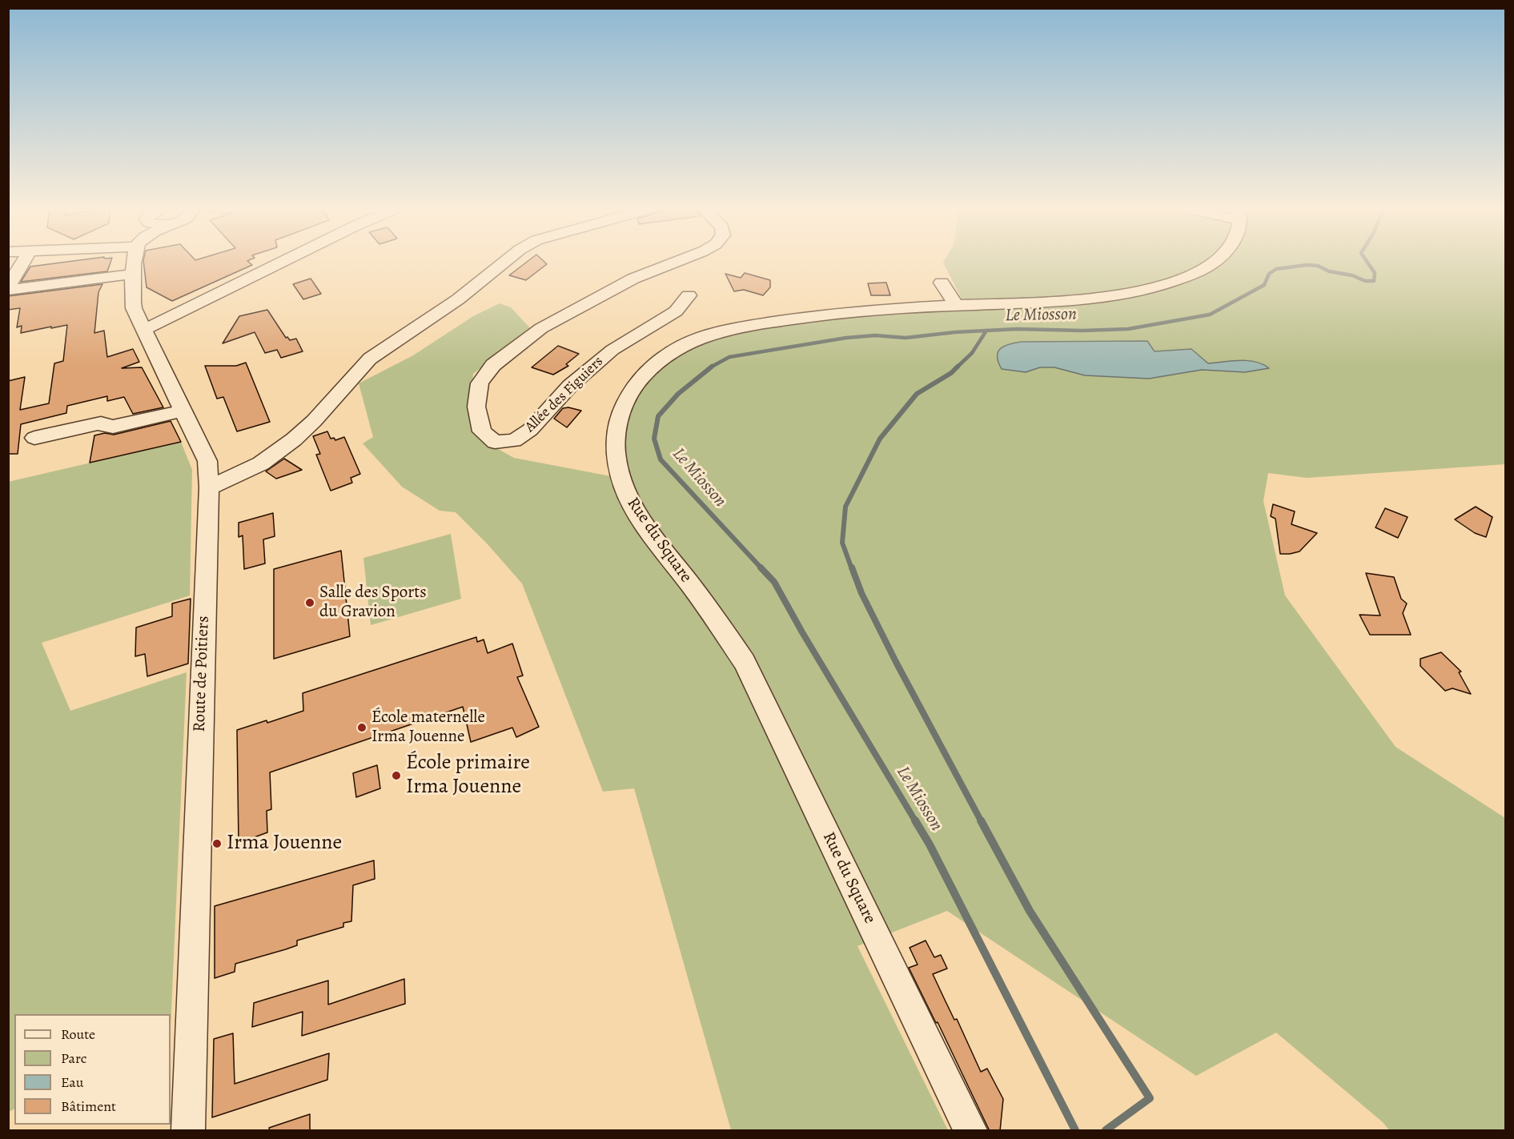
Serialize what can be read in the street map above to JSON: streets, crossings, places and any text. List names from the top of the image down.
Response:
{
  "streets": {
    "street": ["Allée des Figuiers", "Rue du Square", "Route de Poitiers"]
  },
  "water": ["Le Miosson"],
  "places": [
    "Salle des Sports du Gravion",
    "École maternelle Irma Jouenne",
    "École primaire Irma Jouenne",
    "Irma Jouenne"
  ],
  "legend": [
    "Route",
    "Parc",
    "Eau",
    "Bâtiment"
  ]
}
